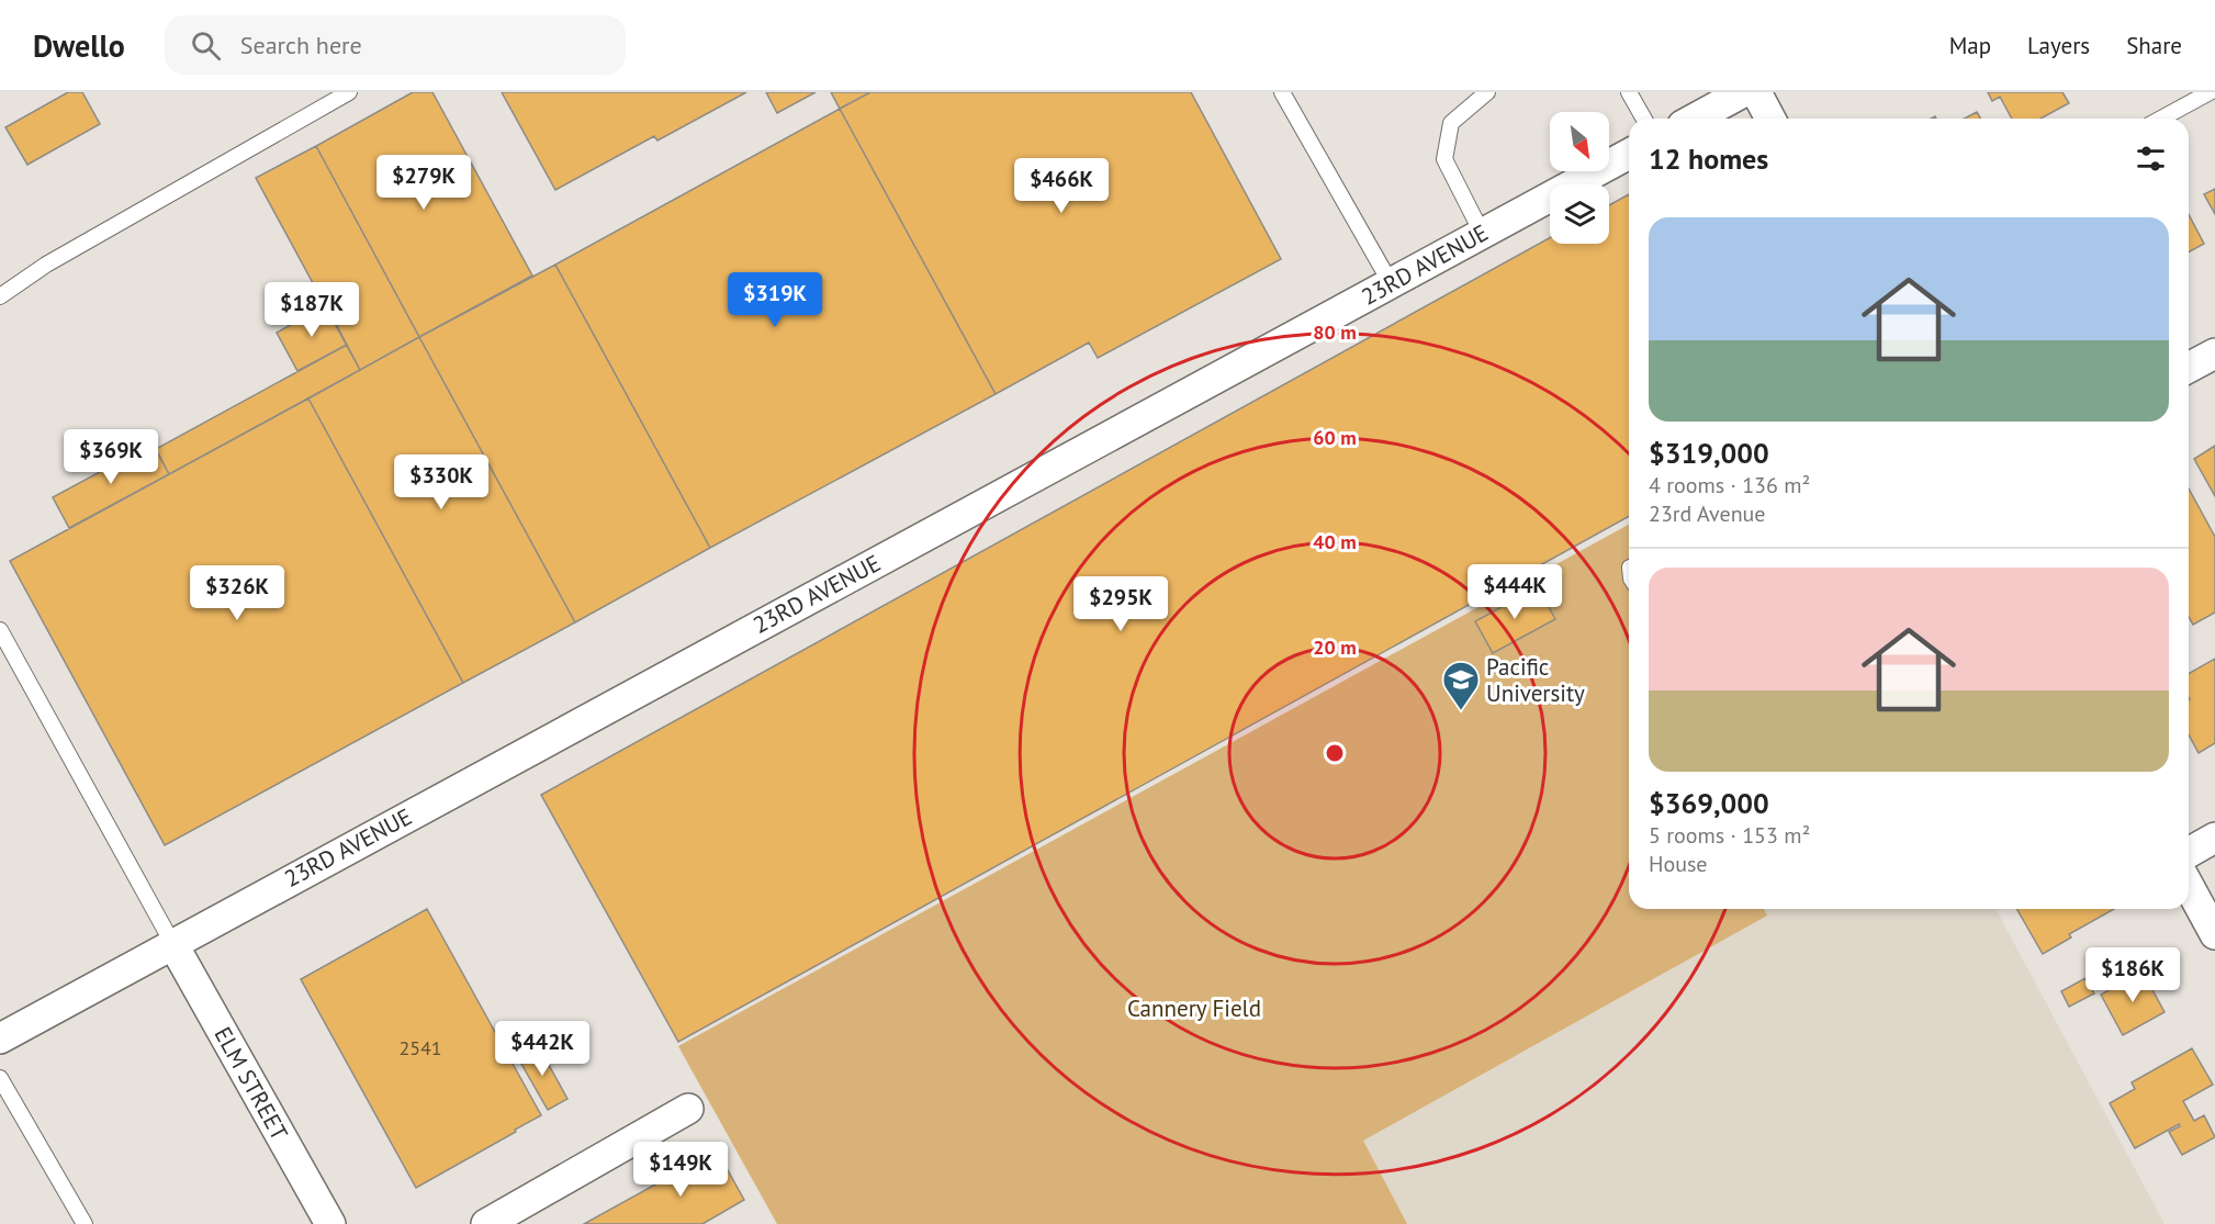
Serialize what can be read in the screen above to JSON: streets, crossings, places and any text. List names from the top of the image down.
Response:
{
  "streets": {
    "street": ["23RD AVENUE", "ELM STREET"]
  },
  "crossings": [
    ["23RD AVENUE", "ELM STREET"]
  ],
  "parks": ["Cannery Field"],
  "places": {
    "school or university": ["Pacific University"]
  },
  "house_numbers": ["2541"],
  "north": "bottom right",
  "page": {
    "header": "Dwello",
    "search": "Search here",
    "nav": ["Map", "Layers", "Share"],
    "heading": "12 homes",
    "price": [
      "$279K",
      "$466K",
      "$319K",
      "$187K",
      "$369K",
      "$330K",
      "$444K",
      "$326K",
      "$295K",
      "$186K",
      "$442K",
      "$149K"
    ],
    "list": [
      {
        "name": "$319,000",
        "note": "4 rooms · 136 m² · 23rd Avenue"
      },
      {
        "name": "$369,000",
        "note": "5 rooms · 153 m² · House"
      }
    ]
  },
  "rings": [
    "80 m",
    "60 m",
    "40 m",
    "20 m"
  ]
}
